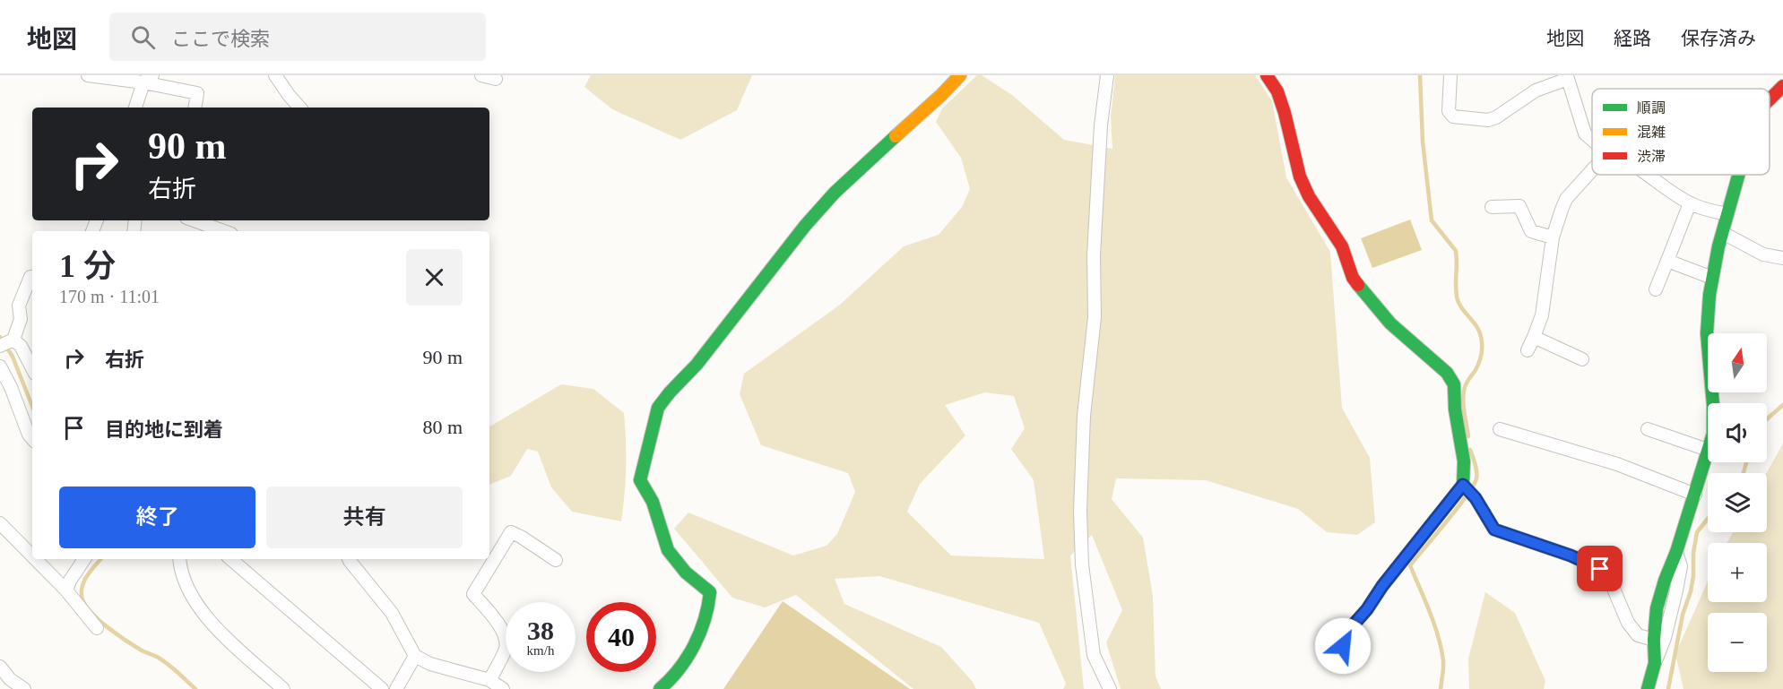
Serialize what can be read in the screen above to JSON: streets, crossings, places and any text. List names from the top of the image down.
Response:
{
  "legend": ["順調", "混雑", "渋滞"],
  "north": "top",
  "page": {
    "header": "地図",
    "search": "ここで検索",
    "nav": ["地図", "経路", "保存済み"],
    "turn": ["90 m", "右折"],
    "heading": ["1 分", "170 m · 11:01"],
    "list": [
      {
        "name": "右折",
        "value": "90 m"
      },
      {
        "name": "目的地に到着",
        "value": "80 m"
      }
    ],
    "map_buttons": ["+", "−"],
    "buttons": ["終了", "共有"],
    "speed": "38 km/h",
    "limit": "40"
  }
}
